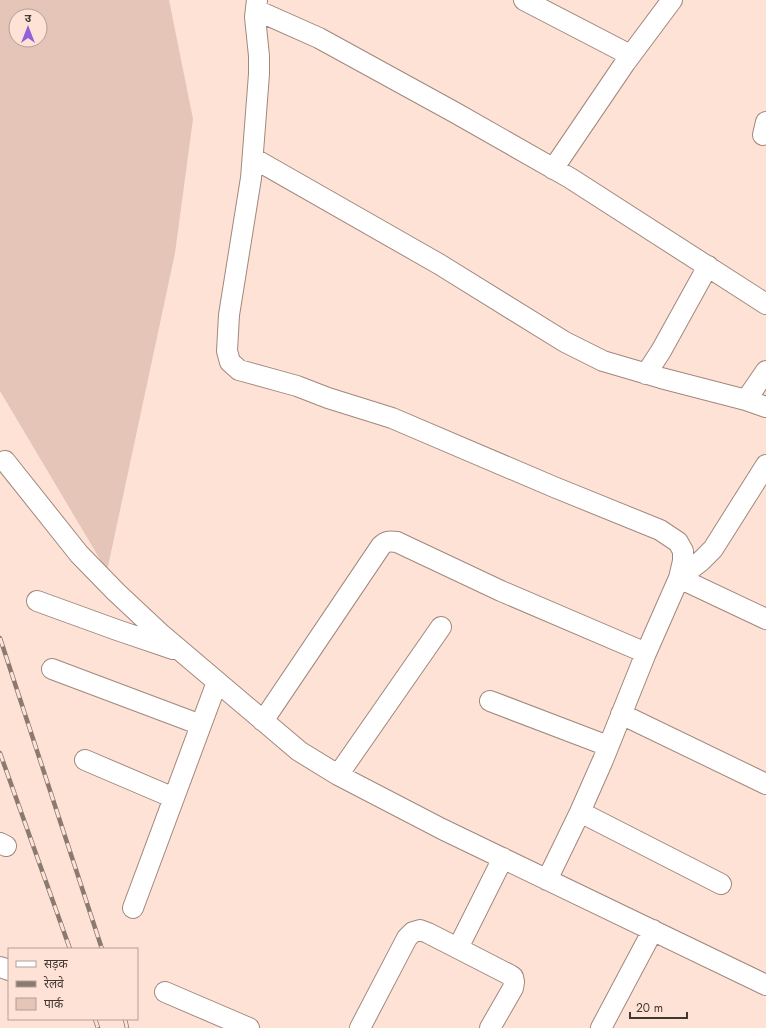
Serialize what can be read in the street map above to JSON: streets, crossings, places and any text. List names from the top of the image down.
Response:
{
  "legend": ["सड़क", "रेलवे", "पार्क"],
  "scale_bar": "20 m",
  "north": "top"
}
